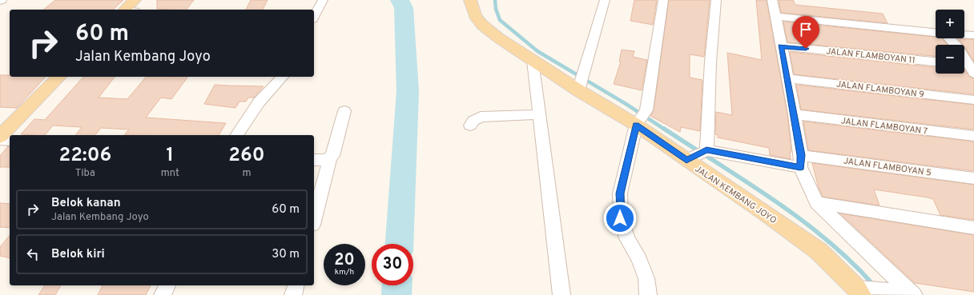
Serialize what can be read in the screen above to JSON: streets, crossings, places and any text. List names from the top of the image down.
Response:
{
  "streets": {
    "main road": ["JALAN KEMBANG JOYO"],
    "street": [
      "JALAN FLAMBOYAN 11",
      "JALAN FLAMBOYAN 9",
      "JALAN FLAMBOYAN 7",
      "JALAN FLAMBOYAN 5"
    ]
  },
  "page": {
    "map_buttons": ["+", "−"],
    "turn": ["60 m", "Jalan Kembang Joyo"],
    "eta": [
      "22:06",
      "Tiba",
      "1",
      "mnt",
      "260",
      "m"
    ],
    "list": [
      {
        "name": "Belok kanan",
        "note": "Jalan Kembang Joyo",
        "value": "60 m"
      },
      {
        "name": "Belok kiri",
        "value": "30 m"
      }
    ],
    "speed": "20 km/h",
    "limit": "30"
  }
}
